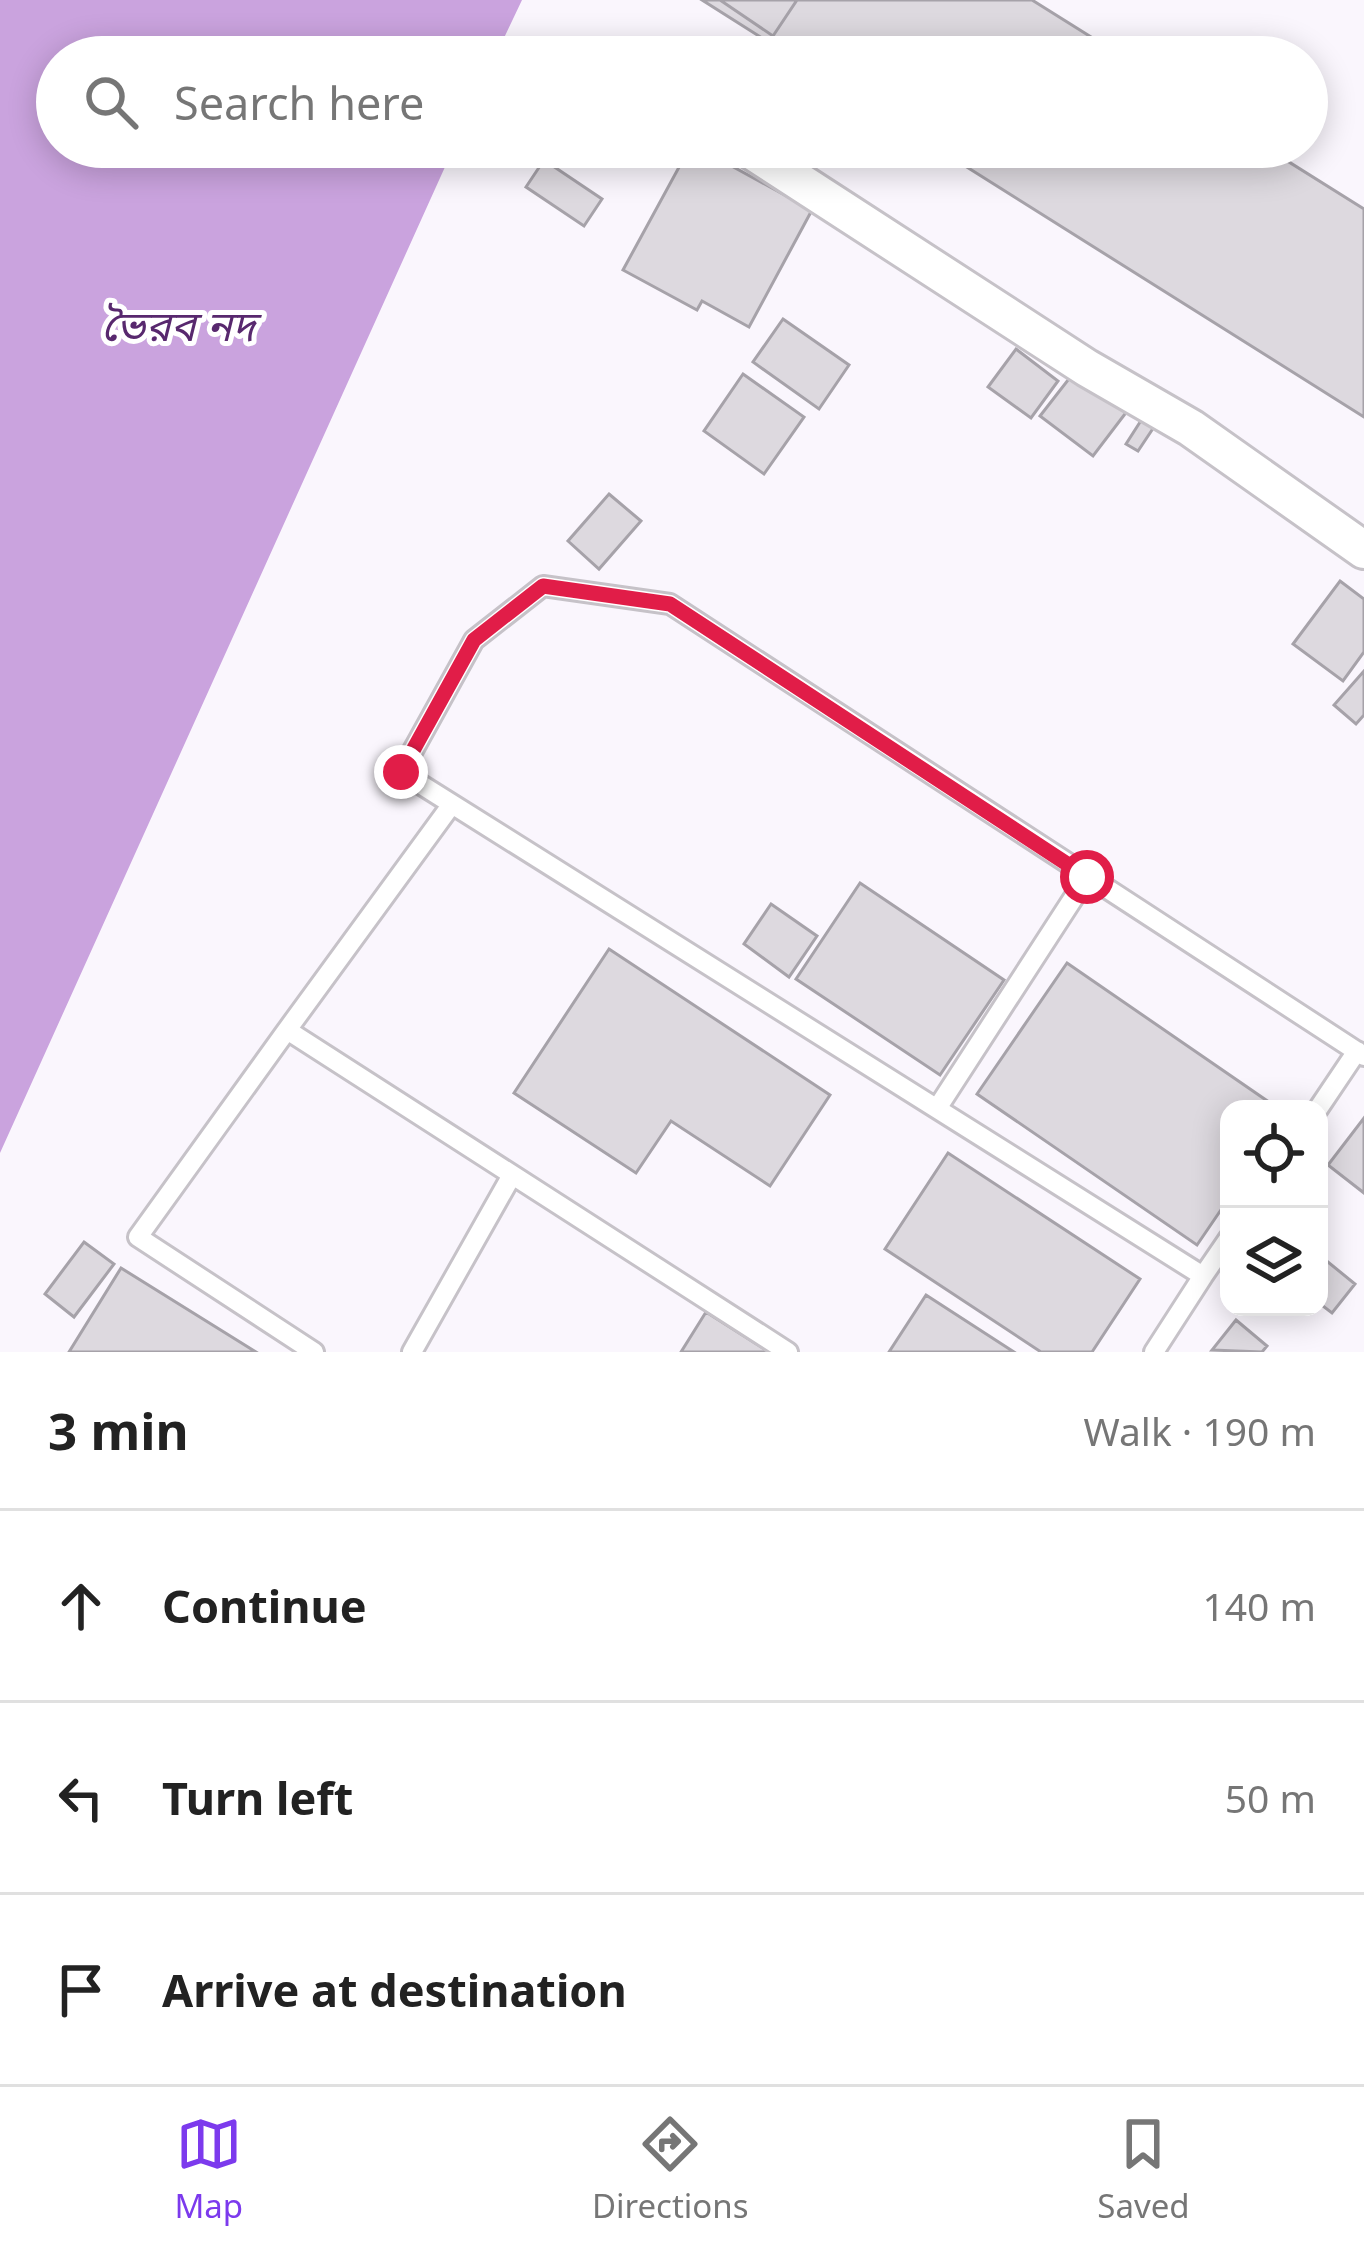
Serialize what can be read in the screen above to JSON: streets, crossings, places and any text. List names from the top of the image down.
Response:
{
  "water": ["ভৈরব নদ"],
  "page": {
    "search": "Search here",
    "heading": ["3 min", "Walk · 190 m"],
    "list": [
      ["Continue", "140 m"],
      ["Turn left", "50 m"],
      "Arrive at destination"
    ],
    "nav": ["Map", "Directions", "Saved"]
  }
}
